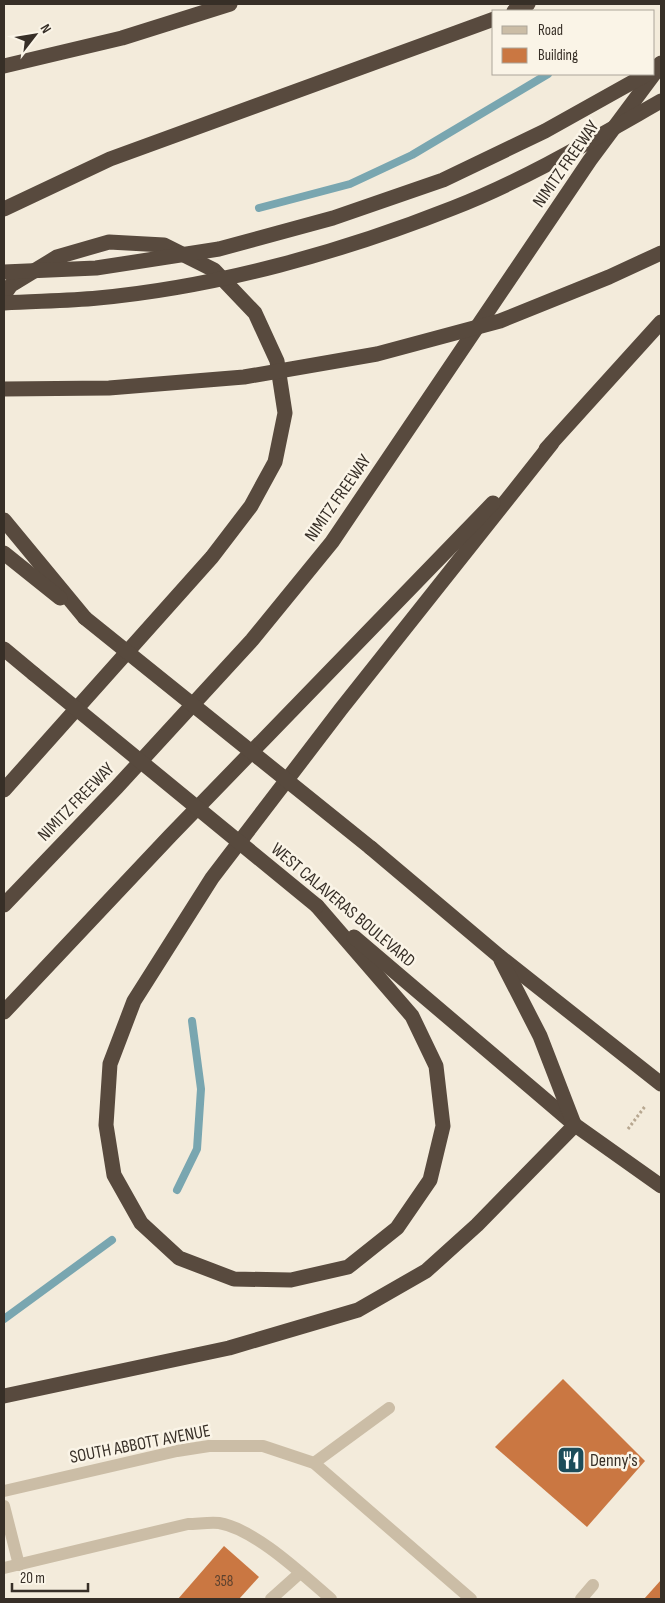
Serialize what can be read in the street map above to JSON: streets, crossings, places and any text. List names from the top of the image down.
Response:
{
  "streets": {
    "highway": ["NIMITZ FREEWAY", "WEST CALAVERAS BOULEVARD"],
    "street": ["SOUTH ABBOTT AVENUE"]
  },
  "places": {
    "restaurant": ["Denny's"]
  },
  "house_numbers": ["358"],
  "legend": ["Road", "Building"],
  "scale_bar": "20 m",
  "north": "top right"
}
